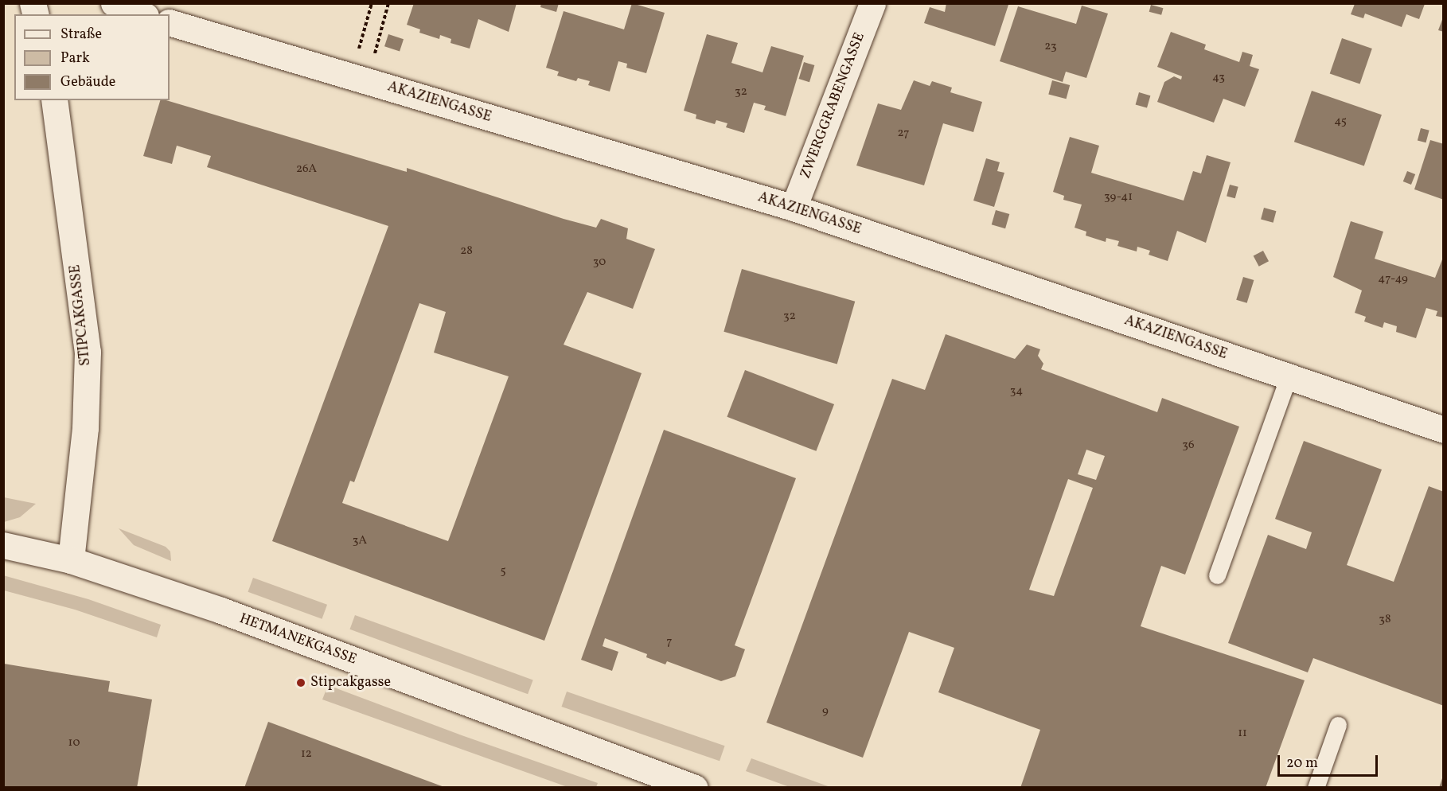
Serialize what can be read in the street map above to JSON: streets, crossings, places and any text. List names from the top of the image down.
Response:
{
  "streets": {
    "street": [
      "AKAZIENGASSE",
      "ZWERGGRABENGASSE",
      "STIPCAKGASSE",
      "HETMANEKGASSE"
    ]
  },
  "crossings": [
    ["AKAZIENGASSE", "ZWERGGRABENGASSE"],
    ["STIPCAKGASSE", "HETMANEKGASSE"]
  ],
  "places": ["Stipcakgasse"],
  "house_numbers": [
    "23",
    "43",
    "32",
    "45",
    "27",
    "26A",
    "39-41",
    "28",
    "30",
    "47-49",
    "32",
    "34",
    "36",
    "3A",
    "5",
    "38",
    "7",
    "9",
    "11",
    "10",
    "12"
  ],
  "legend": ["Straße", "Park", "Gebäude"],
  "scale_bar": "20 m"
}
